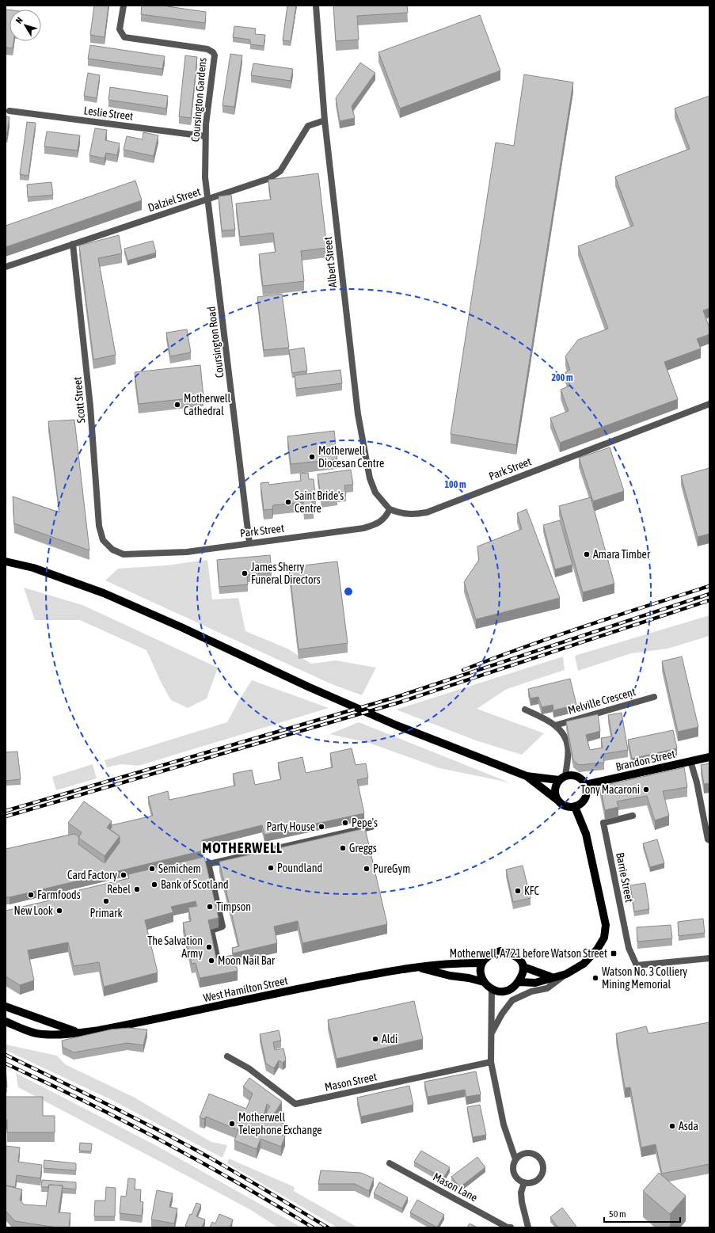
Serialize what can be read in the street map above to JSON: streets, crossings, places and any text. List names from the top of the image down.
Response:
{
  "streets": {
    "main road": ["Brandon Street", "West Hamilton Street"],
    "street": [
      "Coursington Gardens",
      "Leslie Street",
      "Dalziel Street",
      "Albert Street",
      "Coursington Road",
      "Scott Street",
      "Park Street",
      "Melville Crescent",
      "Barrie Street",
      "Mason Street",
      "Mason Lane"
    ]
  },
  "crossings": [
    ["Coursington Gardens", "Leslie Street"],
    ["Coursington Gardens", "Coursington Road"],
    ["Dalziel Street", "Albert Street"],
    ["Dalziel Street", "Coursington Road"],
    ["Dalziel Street", "Scott Street"],
    ["Albert Street", "Park Street"],
    ["Coursington Road", "Park Street"],
    ["Scott Street", "Park Street"]
  ],
  "districts": ["MOTHERWELL"],
  "places": {
    "other": [
      "Motherwell Cathedral",
      "Motherwell Diocesan Centre",
      "Saint Bride's Centre",
      "Amara Timber",
      "James Sherry Funeral Directors",
      "Tony Macaroni",
      "Pepe's",
      "Party House",
      "Greggs",
      "Poundland",
      "Semichem",
      "PureGym",
      "Card Factory",
      "Bank of Scotland",
      "Rebel",
      "KFC",
      "Farmfoods",
      "Primark",
      "Timpson",
      "New Look",
      "The Salvation Army",
      "Moon Nail Bar",
      "Watson No. 3 Colliery Mining Memorial",
      "Aldi",
      "Motherwell Telephone Exchange",
      "Asda"
    ],
    "transit": ["Motherwell, A721 before Watson Street"]
  },
  "scale_bar": "50 m",
  "north": "top left",
  "rings": ["200 m", "100 m"]
}
